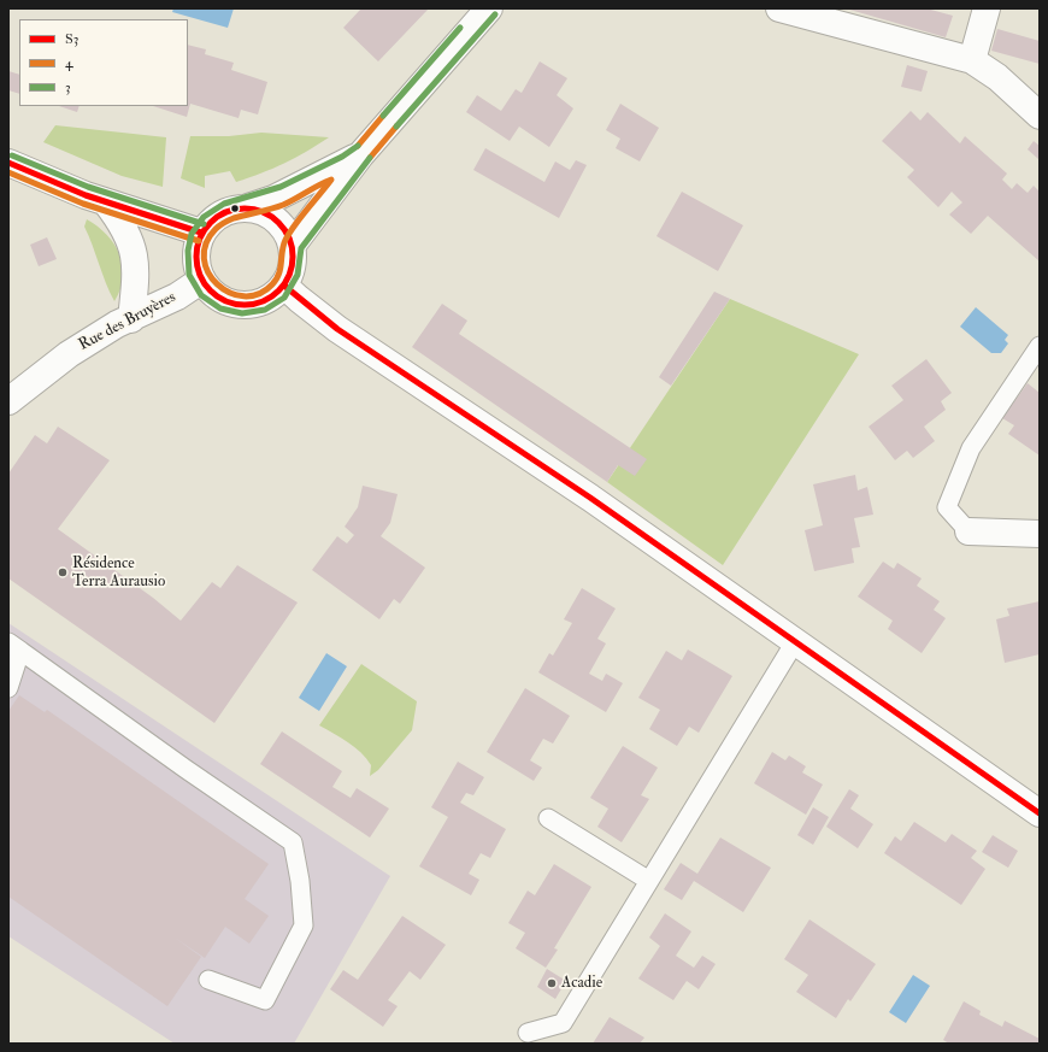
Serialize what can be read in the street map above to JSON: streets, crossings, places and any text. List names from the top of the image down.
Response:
{
  "streets": {
    "street": ["Rue des Bruyères"]
  },
  "places": ["Résidence Terra Aurausio", "Acadie"],
  "lines": ["transit line 3", "transit line 4", "transit line S3"],
  "legend": ["S3", "4", "3"]
}
